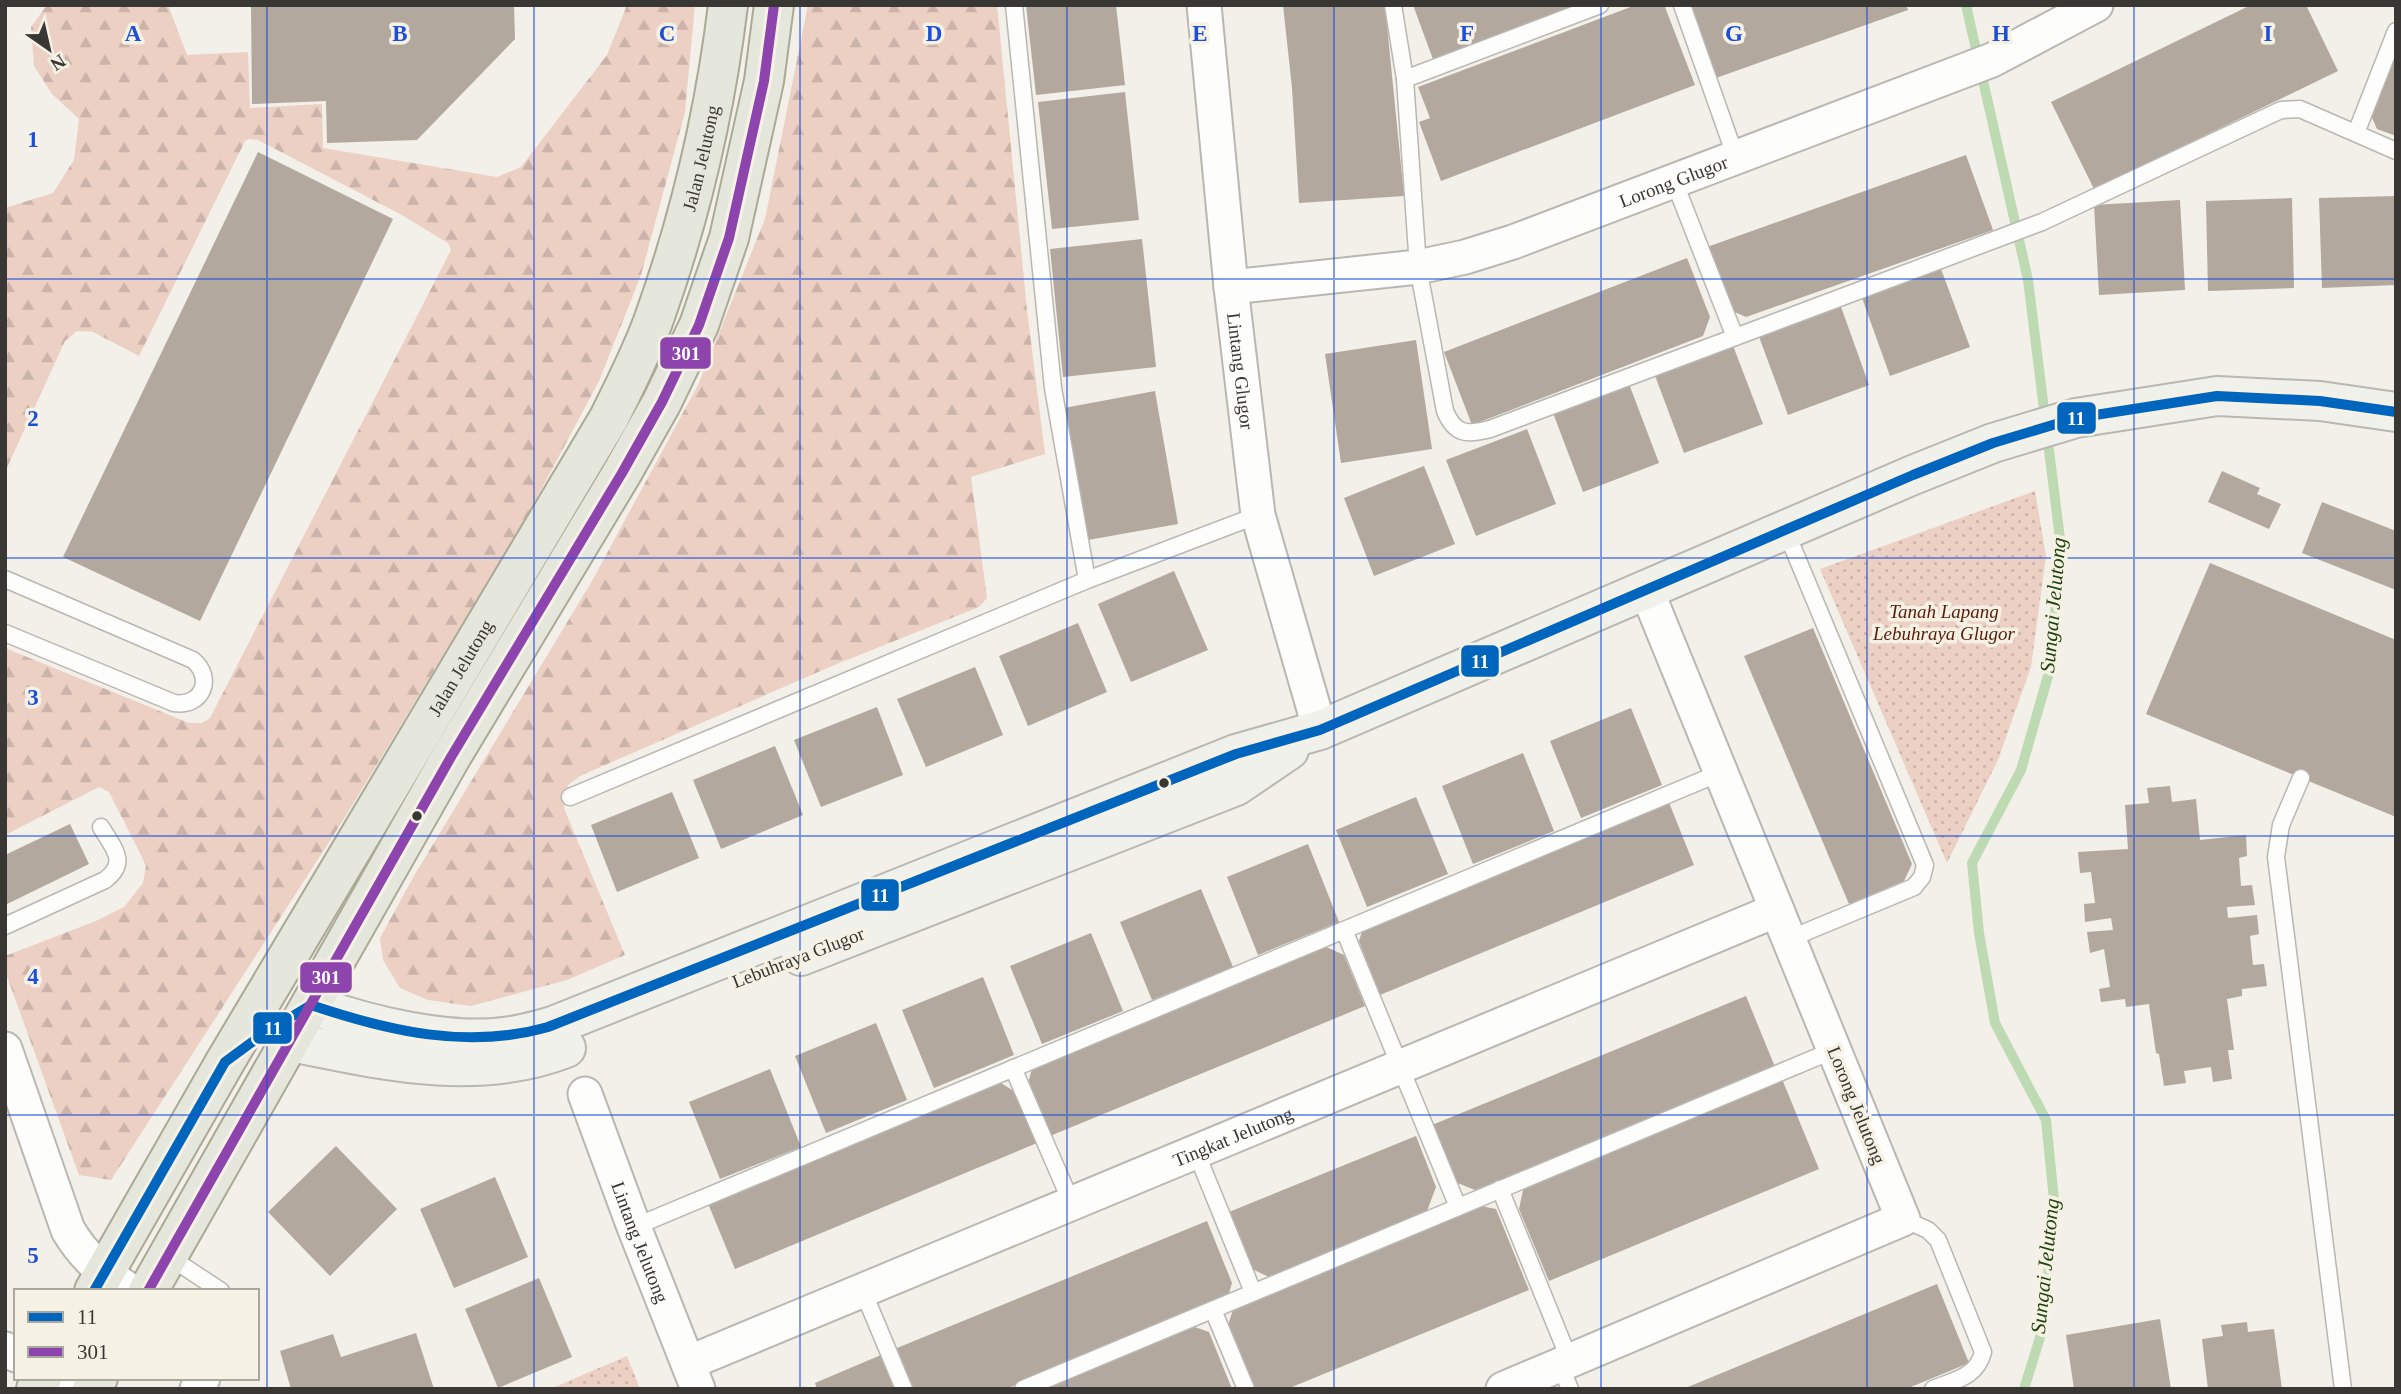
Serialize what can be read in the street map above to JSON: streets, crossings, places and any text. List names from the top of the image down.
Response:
{
  "streets": {
    "main road": ["Jalan Jelutong"],
    "street": [
      "Lorong Glugor",
      "Lintang Glugor",
      "Lebuhraya Glugor",
      "Lorong Jelutong",
      "Tingkat Jelutong",
      "Lintang Jelutong"
    ]
  },
  "crossings": [
    ["Jalan Jelutong", "Lebuhraya Glugor"],
    ["Lorong Glugor", "Lintang Glugor"],
    ["Lintang Glugor", "Lebuhraya Glugor"],
    ["Lebuhraya Glugor", "Lorong Jelutong"],
    ["Lorong Jelutong", "Tingkat Jelutong"],
    ["Tingkat Jelutong", "Lintang Jelutong"]
  ],
  "water": ["Sungai Jelutong"],
  "parks": ["Tanah Lapang Lebuhraya Glugor"],
  "lines": ["transit line 301", "transit line 11"],
  "legend": ["11", "301"],
  "north": "bottom right",
  "grid": {
    "columns": [
      "A",
      "B",
      "C",
      "D",
      "E",
      "F",
      "G",
      "H",
      "I"
    ],
    "rows": [
      "1",
      "2",
      "3",
      "4",
      "5"
    ]
  }
}
